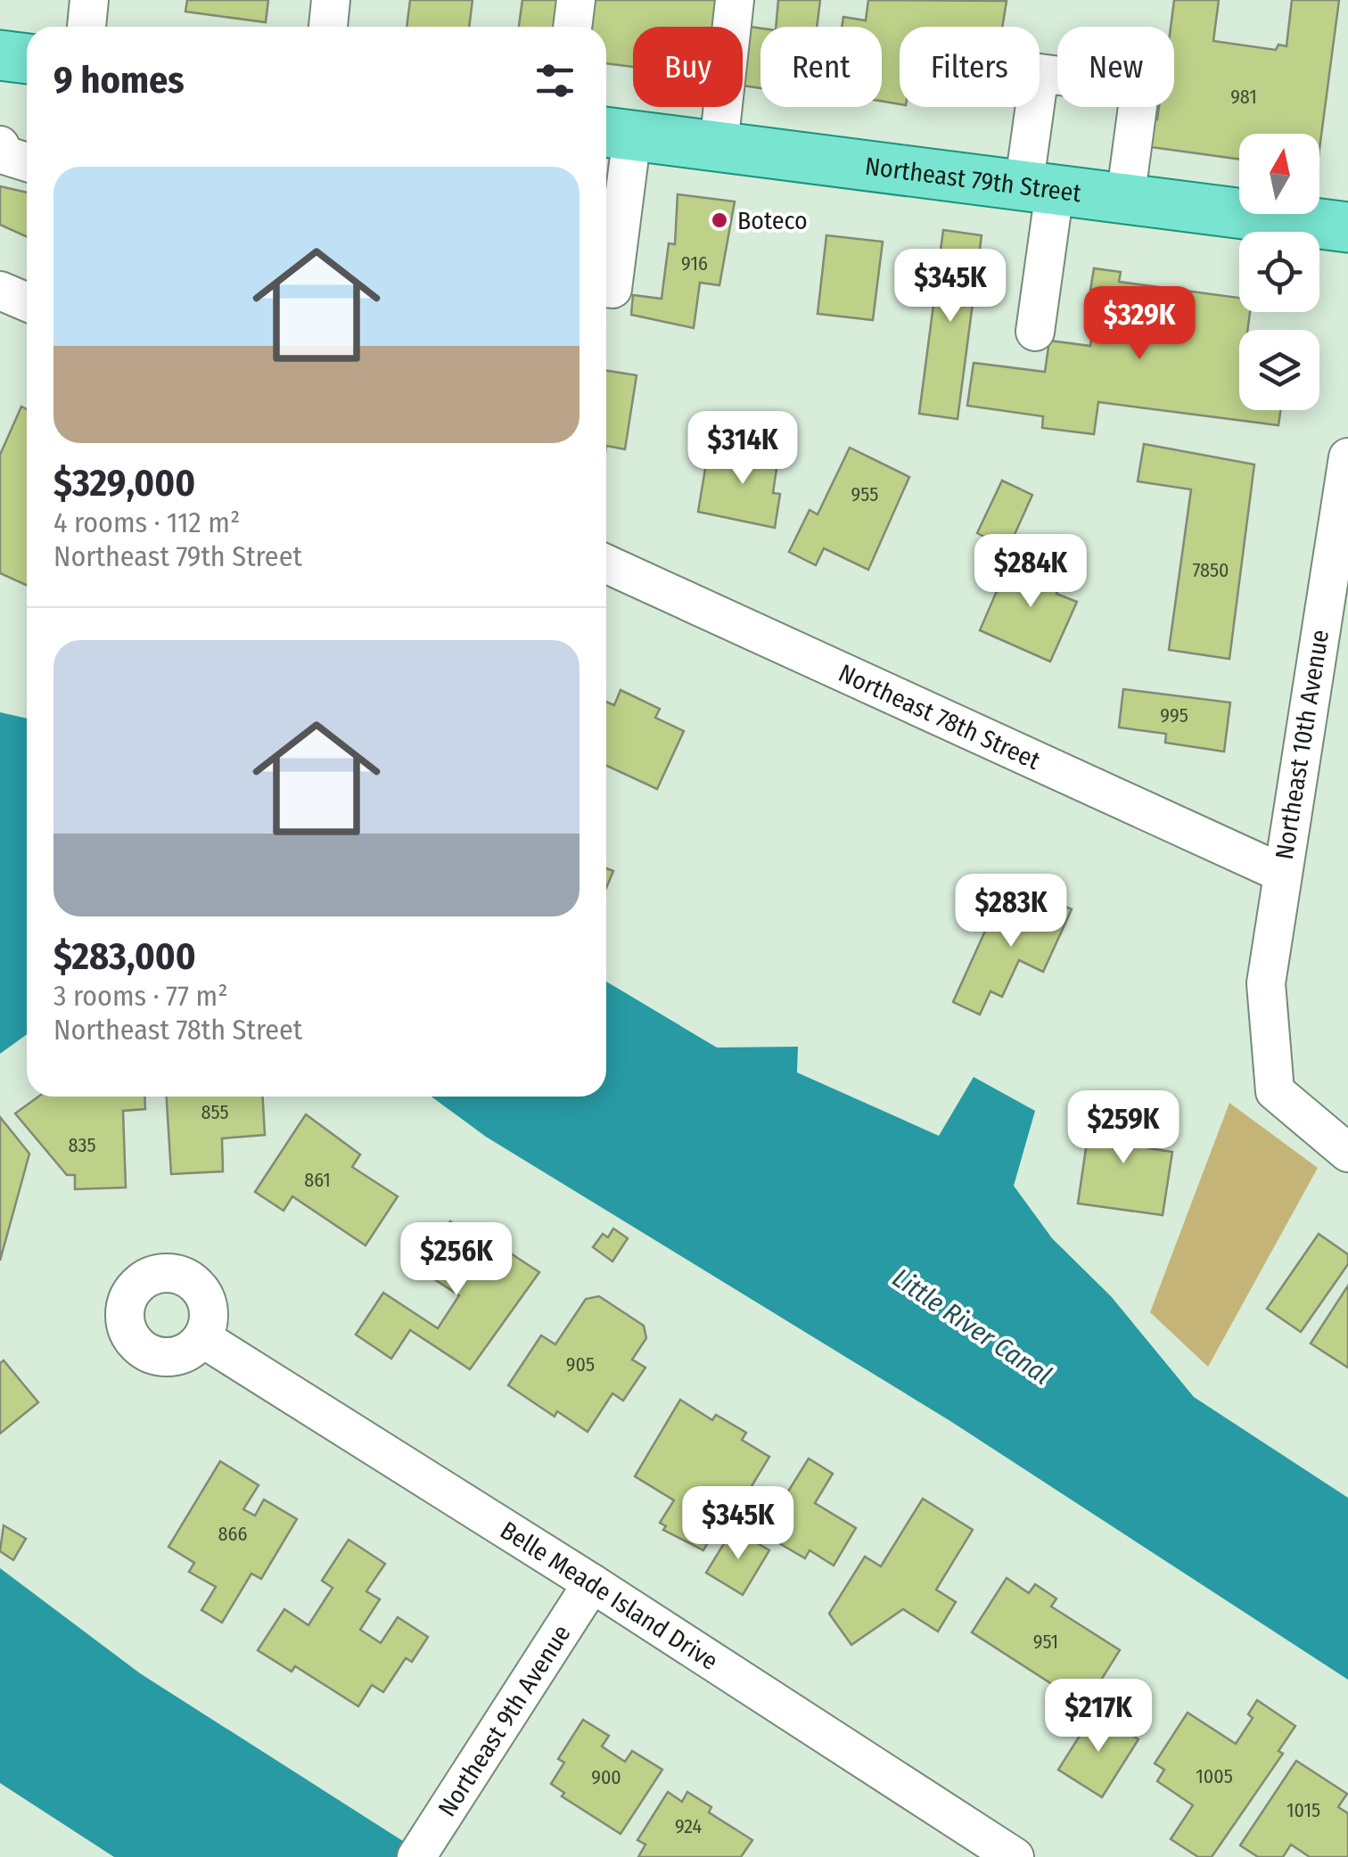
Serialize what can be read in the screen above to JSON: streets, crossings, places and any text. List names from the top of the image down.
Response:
{
  "streets": {
    "main road": ["Northeast 79th Street"],
    "street": [
      "Northeast 78th Street",
      "Northeast 10th Avenue",
      "Belle Meade Island Drive",
      "Northeast 9th Avenue"
    ]
  },
  "crossings": [
    ["Northeast 78th Street", "Northeast 10th Avenue"],
    ["Belle Meade Island Drive", "Northeast 9th Avenue"]
  ],
  "water": ["Little River Canal"],
  "places": ["Boteco"],
  "house_numbers": [
    "981",
    "916",
    "955",
    "7850",
    "995",
    "855",
    "835",
    "861",
    "905",
    "866",
    "951",
    "1005",
    "900",
    "1015",
    "924"
  ],
  "north": "top",
  "page": {
    "chip": [
      "Buy",
      "Rent",
      "Filters",
      "New"
    ],
    "heading": "9 homes",
    "list": [
      {
        "name": "$329,000",
        "note": "4 rooms · 112 m² · Northeast 79th Street"
      },
      {
        "name": "$283,000",
        "note": "3 rooms · 77 m² · Northeast 78th Street"
      }
    ],
    "price": [
      "$345K",
      "$329K",
      "$314K",
      "$284K",
      "$283K",
      "$259K",
      "$256K",
      "$345K",
      "$217K"
    ]
  }
}
